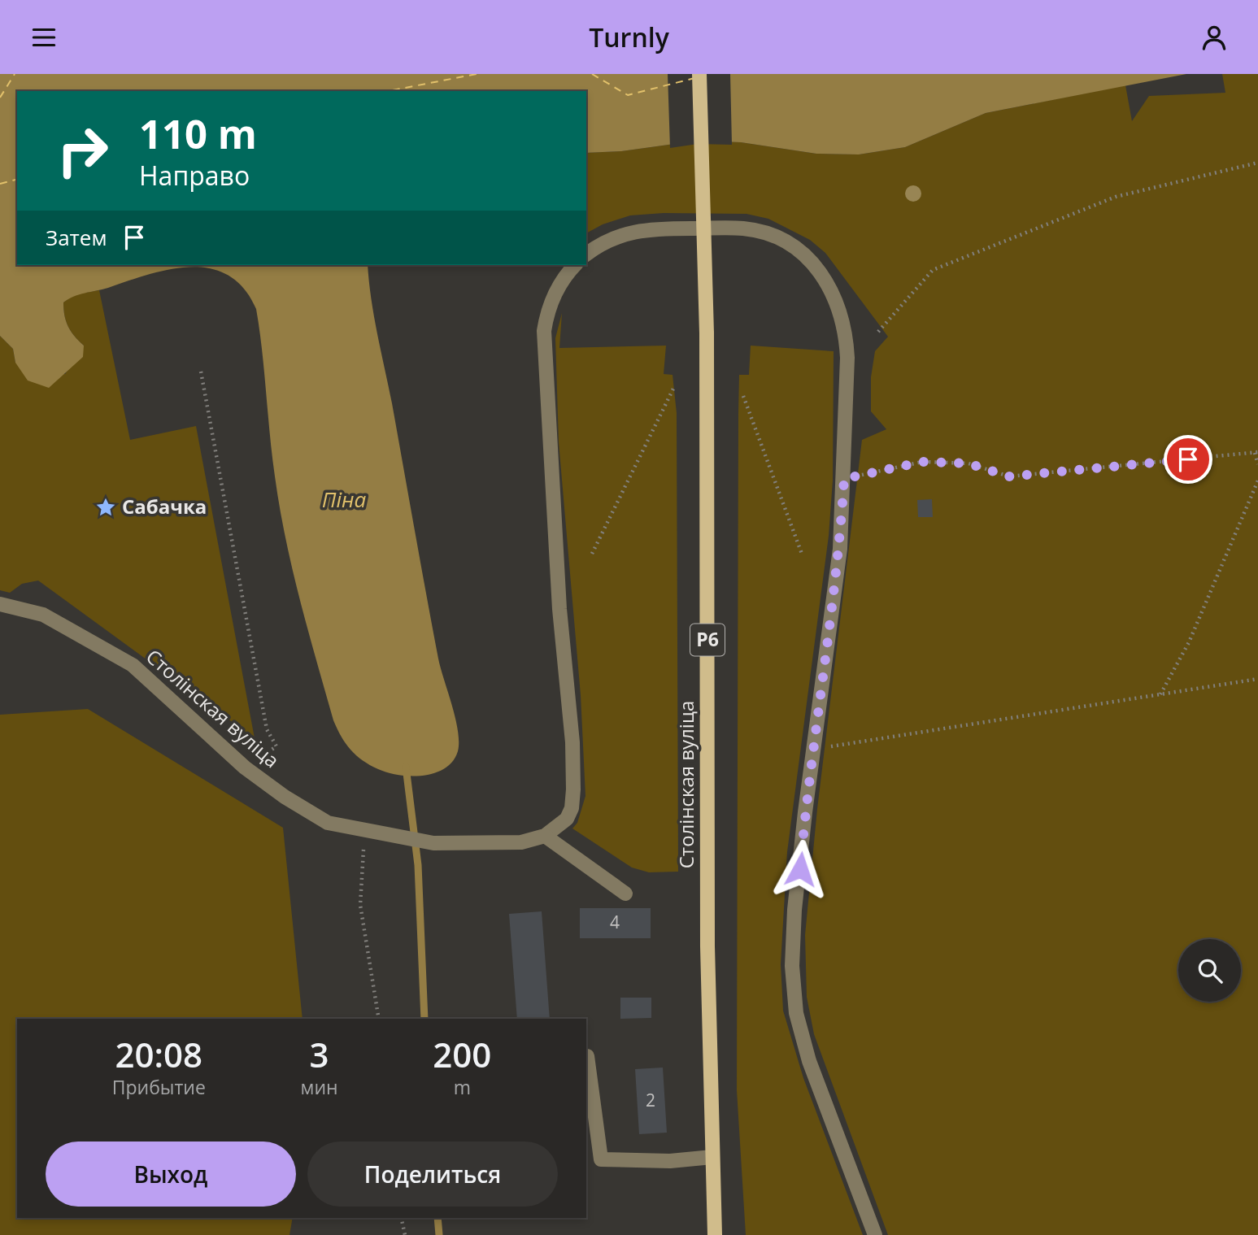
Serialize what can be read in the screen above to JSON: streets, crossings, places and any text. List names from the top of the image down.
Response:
{
  "streets": {
    "main road": ["Р6", "Столінская вуліца"]
  },
  "water": ["Піна"],
  "places": {
    "place": ["Сабачка"]
  },
  "house_numbers": ["4", "2"],
  "page": {
    "header": "Turnly",
    "turn": ["110 m", "Направо"],
    "then": "Затем",
    "eta": [
      "20:08",
      "Прибытие",
      "3",
      "мин",
      "200",
      "m"
    ],
    "buttons": ["Выход", "Поделиться"]
  }
}
